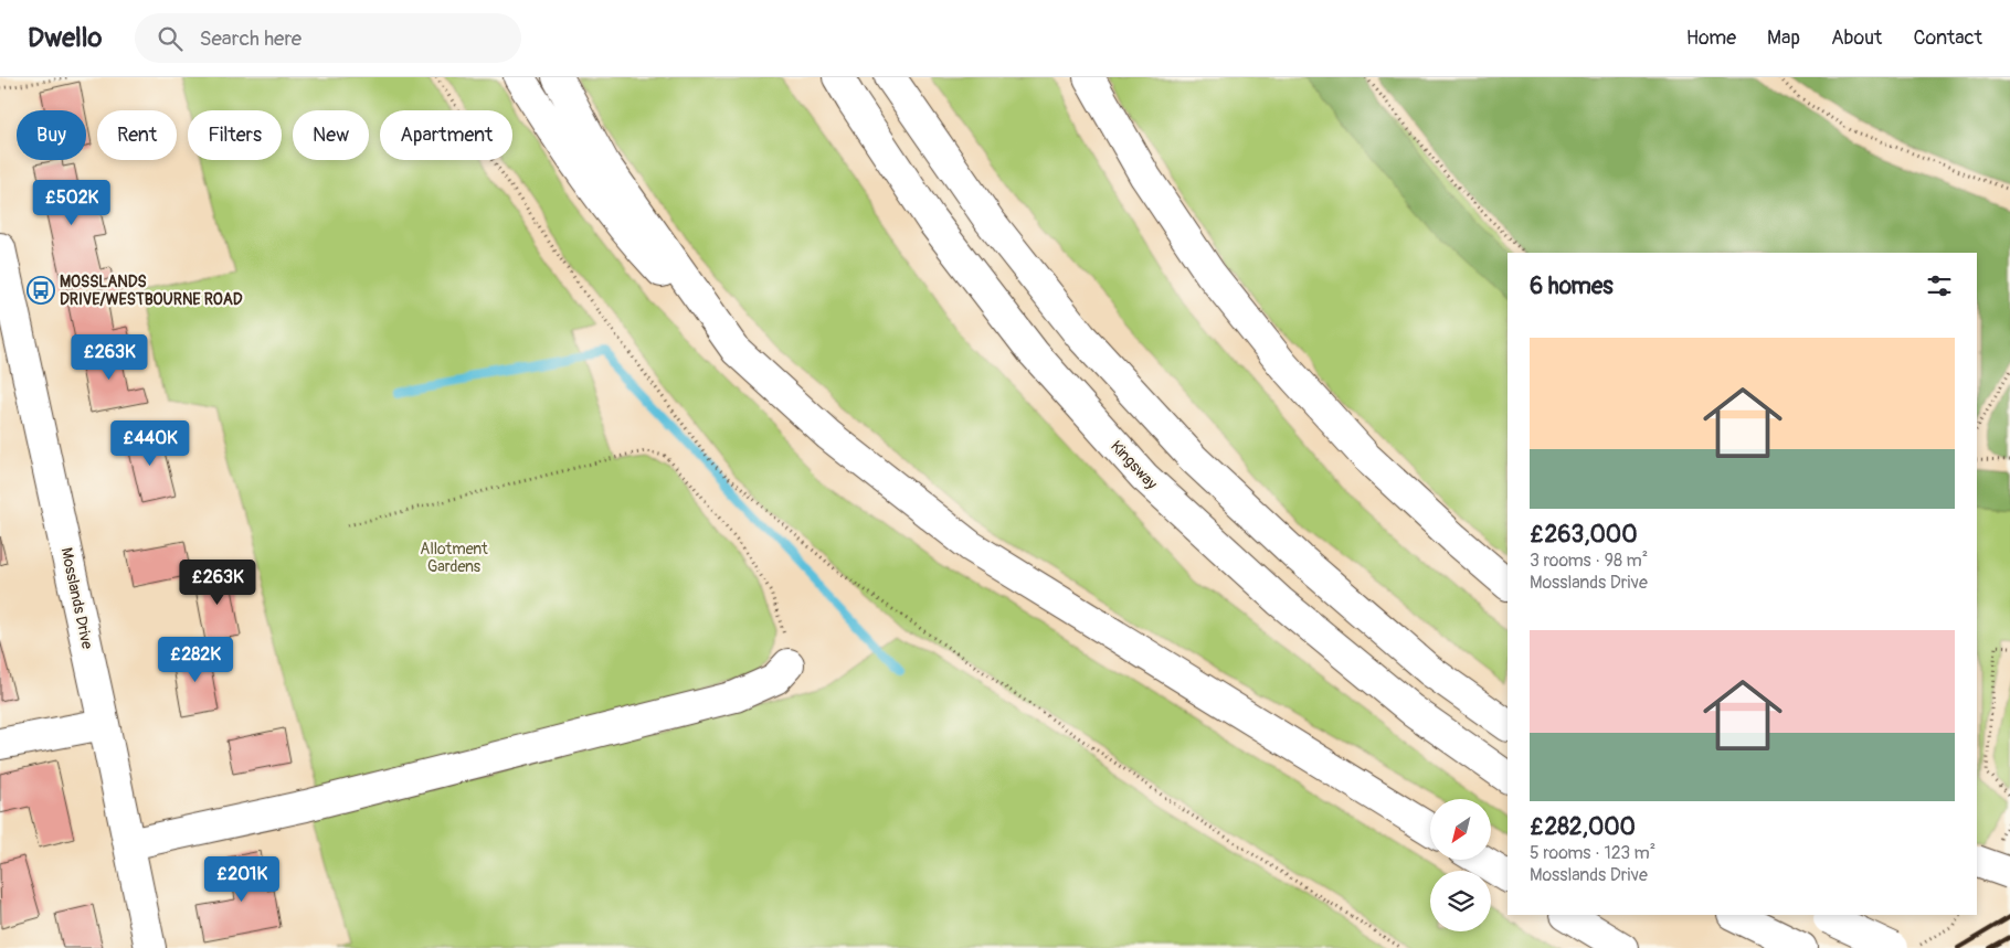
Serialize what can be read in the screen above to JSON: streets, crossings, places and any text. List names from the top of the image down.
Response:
{
  "streets": {
    "main road": ["Kingsway", "Mosslands Drive"]
  },
  "parks": ["Allotment Gardens"],
  "places": {
    "bus stop": ["MOSSLANDS DRIVE/WESTBOURNE ROAD"]
  },
  "north": "bottom left",
  "page": {
    "header": "Dwello",
    "search": "Search here",
    "nav": [
      "Home",
      "Map",
      "About",
      "Contact"
    ],
    "chip": [
      "Buy",
      "Rent",
      "Filters",
      "New",
      "Apartment"
    ],
    "price": [
      "£502K",
      "£263K",
      "£440K",
      "£263K",
      "£282K",
      "£201K"
    ],
    "heading": "6 homes",
    "list": [
      {
        "name": "£263,000",
        "note": "3 rooms · 98 m² · Mosslands Drive"
      },
      {
        "name": "£282,000",
        "note": "5 rooms · 123 m² · Mosslands Drive"
      }
    ]
  }
}
